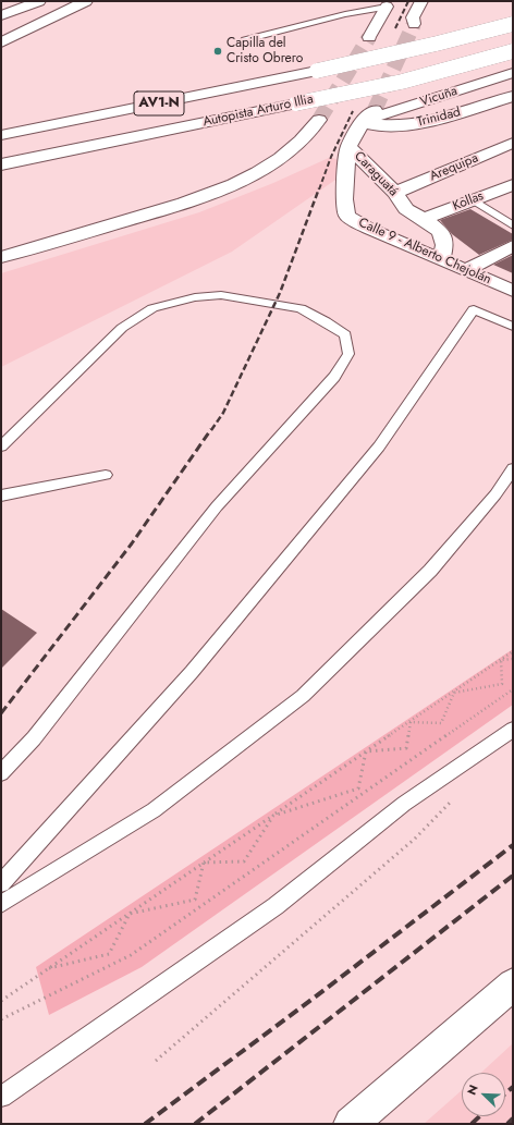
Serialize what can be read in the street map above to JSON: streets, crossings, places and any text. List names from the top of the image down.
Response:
{
  "streets": {
    "main road": [
      "Vicuña",
      "AV1-N",
      "Autopista Arturo Illia",
      "Trinidad",
      "Arequipa",
      "Caraguatá",
      "Kollas",
      "Calle 9 - Alberto Chejolán"
    ]
  },
  "crossings": [
    ["Vicuña", "Trinidad"],
    ["Vicuña", "Calle 9 - Alberto Chejolán"],
    ["Trinidad", "Calle 9 - Alberto Chejolán"],
    ["Arequipa", "Caraguatá"],
    ["Caraguatá", "Kollas"],
    ["Caraguatá", "Calle 9 - Alberto Chejolán"]
  ],
  "places": ["Capilla del Cristo Obrero"],
  "north": "top left"
}
